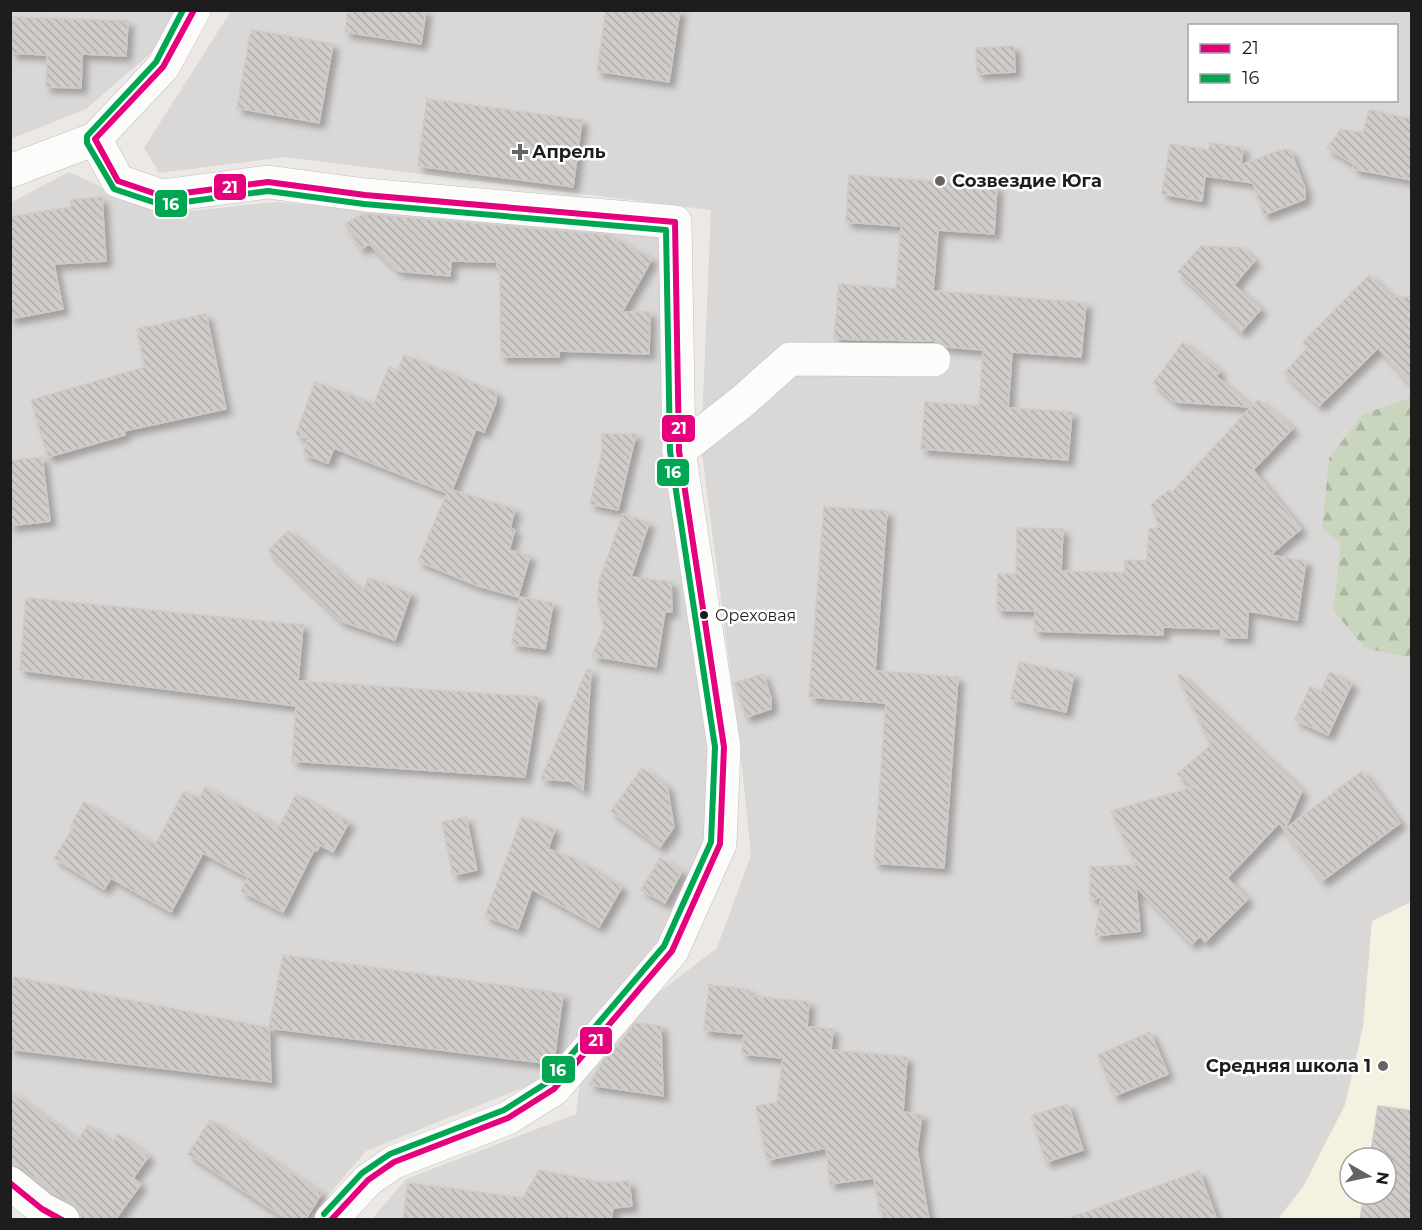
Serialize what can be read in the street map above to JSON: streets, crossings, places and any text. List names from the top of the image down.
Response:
{
  "places": {
    "health": ["Апрель"],
    "other": ["Созвездие Юга", "Ореховая", "Средняя школа 1"]
  },
  "lines": ["transit line 21", "transit line 16"],
  "legend": ["21", "16"],
  "north": "right"
}
